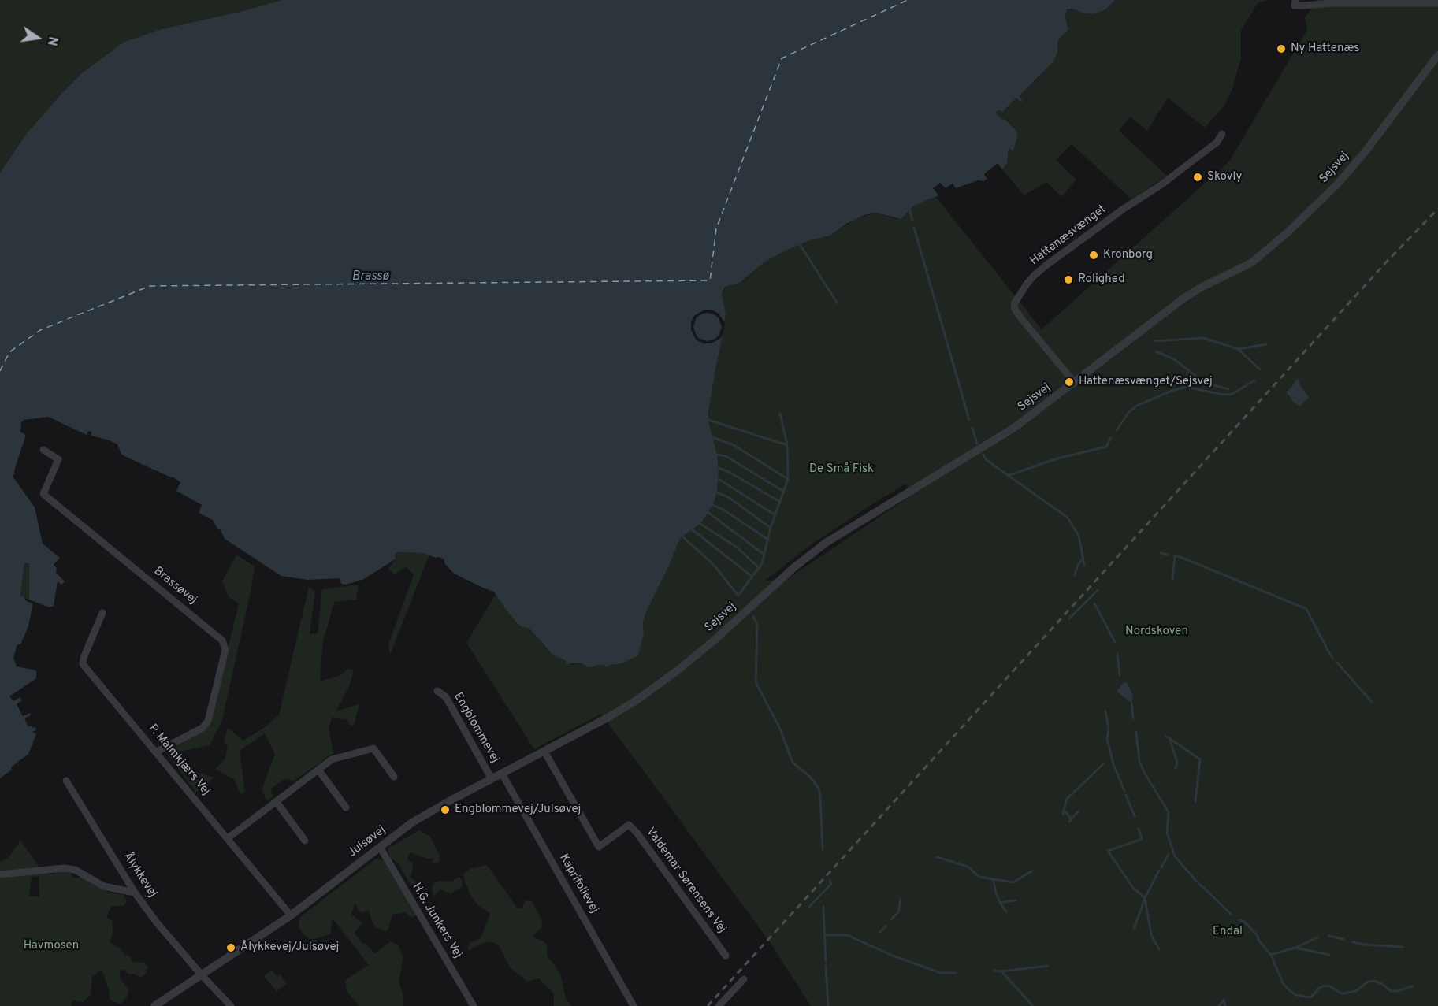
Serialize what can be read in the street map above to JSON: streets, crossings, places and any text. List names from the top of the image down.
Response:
{
  "streets": {
    "street": [
      "Sejsvej",
      "Hattenæsvænget",
      "Brassøvej",
      "Engblommevej",
      "P. Malmkjærs Vej",
      "Julsøvej",
      "Ålykkevej",
      "Valdemar Sørensens Vej",
      "Kaprifolievej",
      "H.G. Junkers Vej"
    ]
  },
  "crossings": [
    ["Sejsvej", "Hattenæsvænget"],
    ["Sejsvej", "Julsøvej"],
    ["Brassøvej", "P. Malmkjærs Vej"],
    ["Engblommevej", "Julsøvej"],
    ["P. Malmkjærs Vej", "Julsøvej"],
    ["Julsøvej", "Ålykkevej"],
    ["Julsøvej", "Valdemar Sørensens Vej"],
    ["Julsøvej", "Kaprifolievej"],
    ["Julsøvej", "H.G. Junkers Vej"]
  ],
  "water": ["Brassø"],
  "parks": [
    "De Små Fisk",
    "Nordskoven",
    "Endal",
    "Havmosen"
  ],
  "places": [
    "Ny Hattenæs",
    "Skovly",
    "Kronborg",
    "Rolighed",
    "Hattenæsvænget/Sejsvej",
    "Engblommevej/Julsøvej",
    "Ålykkevej/Julsøvej"
  ],
  "north": "right"
}
